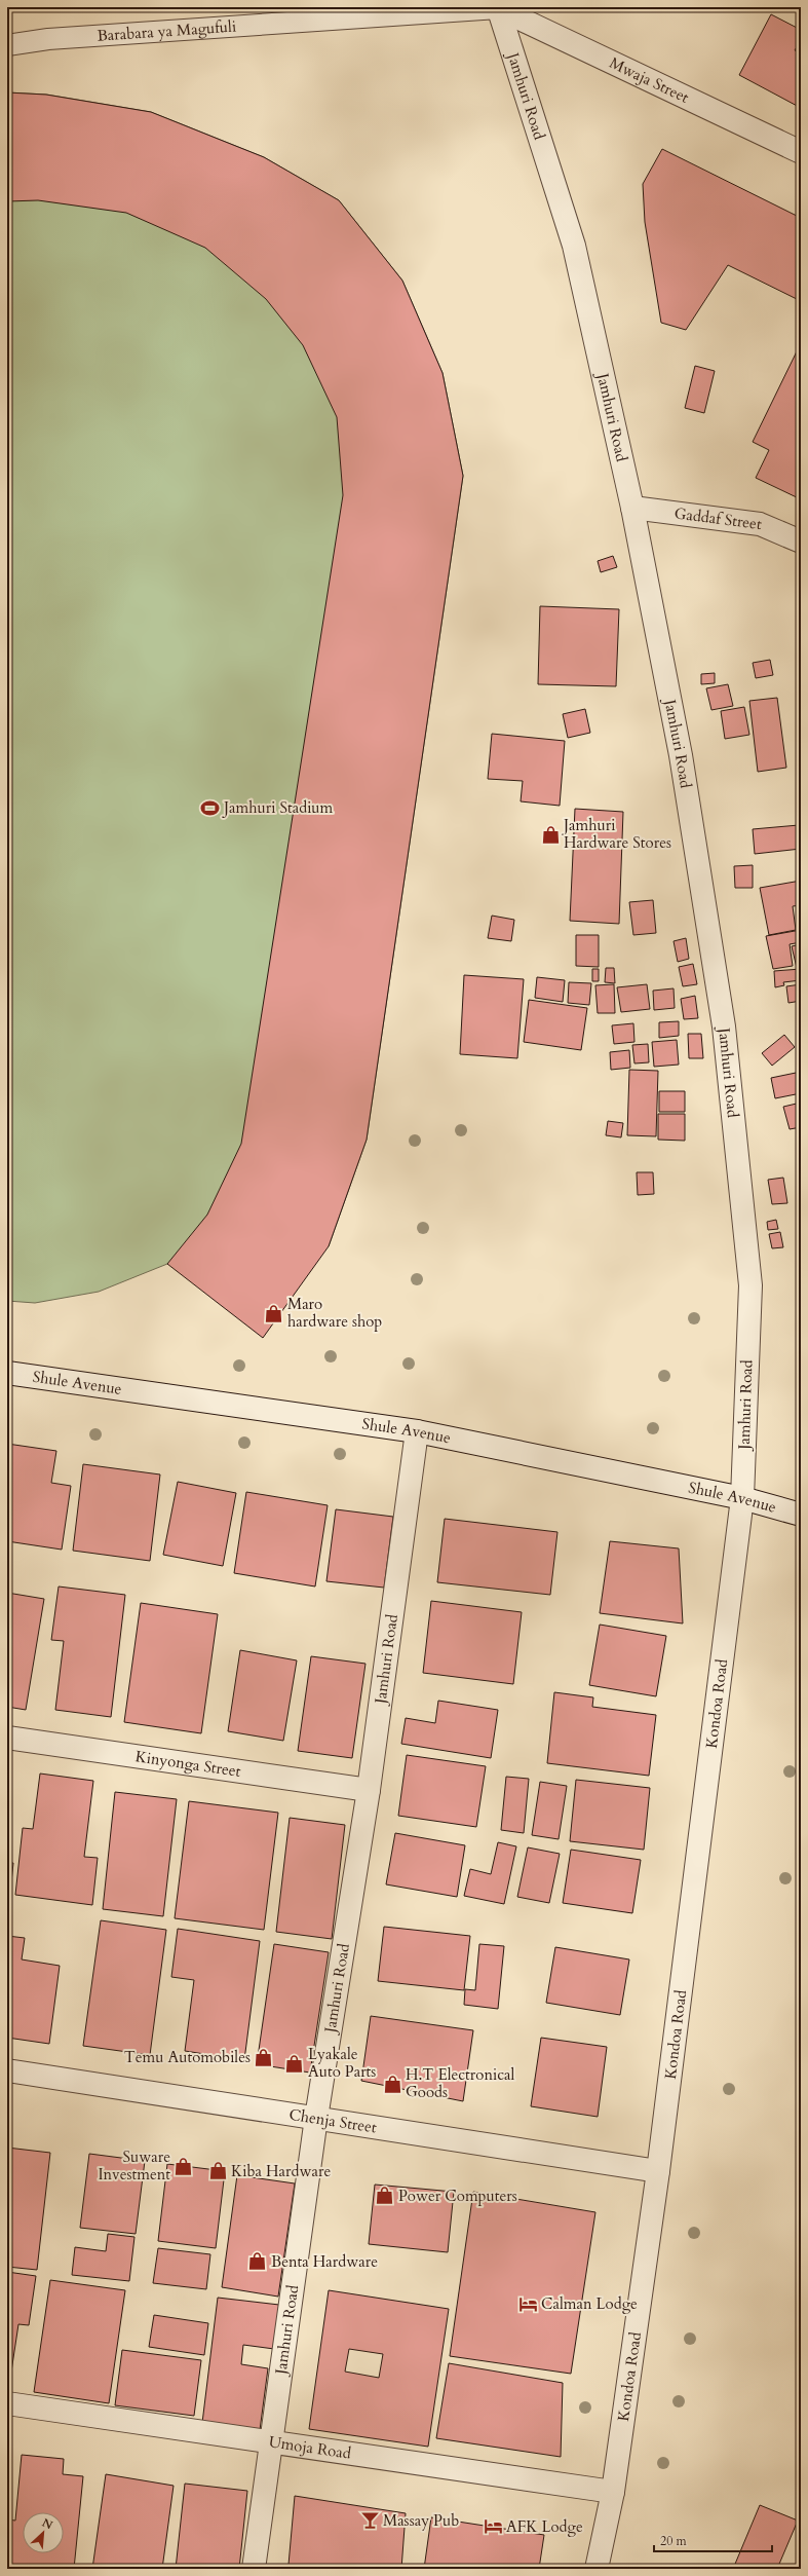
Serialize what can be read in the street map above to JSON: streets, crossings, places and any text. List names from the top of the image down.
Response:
{
  "streets": {
    "street": [
      "Mwaja Street",
      "Jamhuri Road",
      "Gaddaf Street",
      "Shule Avenue",
      "Kondoa Road",
      "Kinyonga Street",
      "Chenja Street",
      "Umoja Road"
    ],
    "lane": ["Barabara ya Magufuli"]
  },
  "crossings": [
    ["Barabara ya Magufuli", "Mwaja Street"],
    ["Barabara ya Magufuli", "Jamhuri Road"],
    ["Mwaja Street", "Jamhuri Road"],
    ["Jamhuri Road", "Gaddaf Street"],
    ["Jamhuri Road", "Shule Avenue"],
    ["Jamhuri Road", "Kondoa Road"],
    ["Jamhuri Road", "Kinyonga Street"],
    ["Jamhuri Road", "Chenja Street"],
    ["Jamhuri Road", "Umoja Road"],
    ["Shule Avenue", "Kondoa Road"],
    ["Kondoa Road", "Chenja Street"],
    ["Kondoa Road", "Umoja Road"]
  ],
  "places": {
    "sports": ["Jamhuri Stadium"],
    "shop": [
      "Jamhuri Hardware Stores",
      "Maro hardware shop",
      "Temu Automobiles",
      "Lyakale Auto Parts",
      "H.T Electronical Goods",
      "Suware Investment",
      "Kiba Hardware",
      "Power Computers",
      "Benta Hardware"
    ],
    "hotel": ["Calman Lodge", "AFK Lodge"],
    "bar": ["Massay Pub"]
  },
  "scale_bar": "20 m",
  "north": "top right"
}
